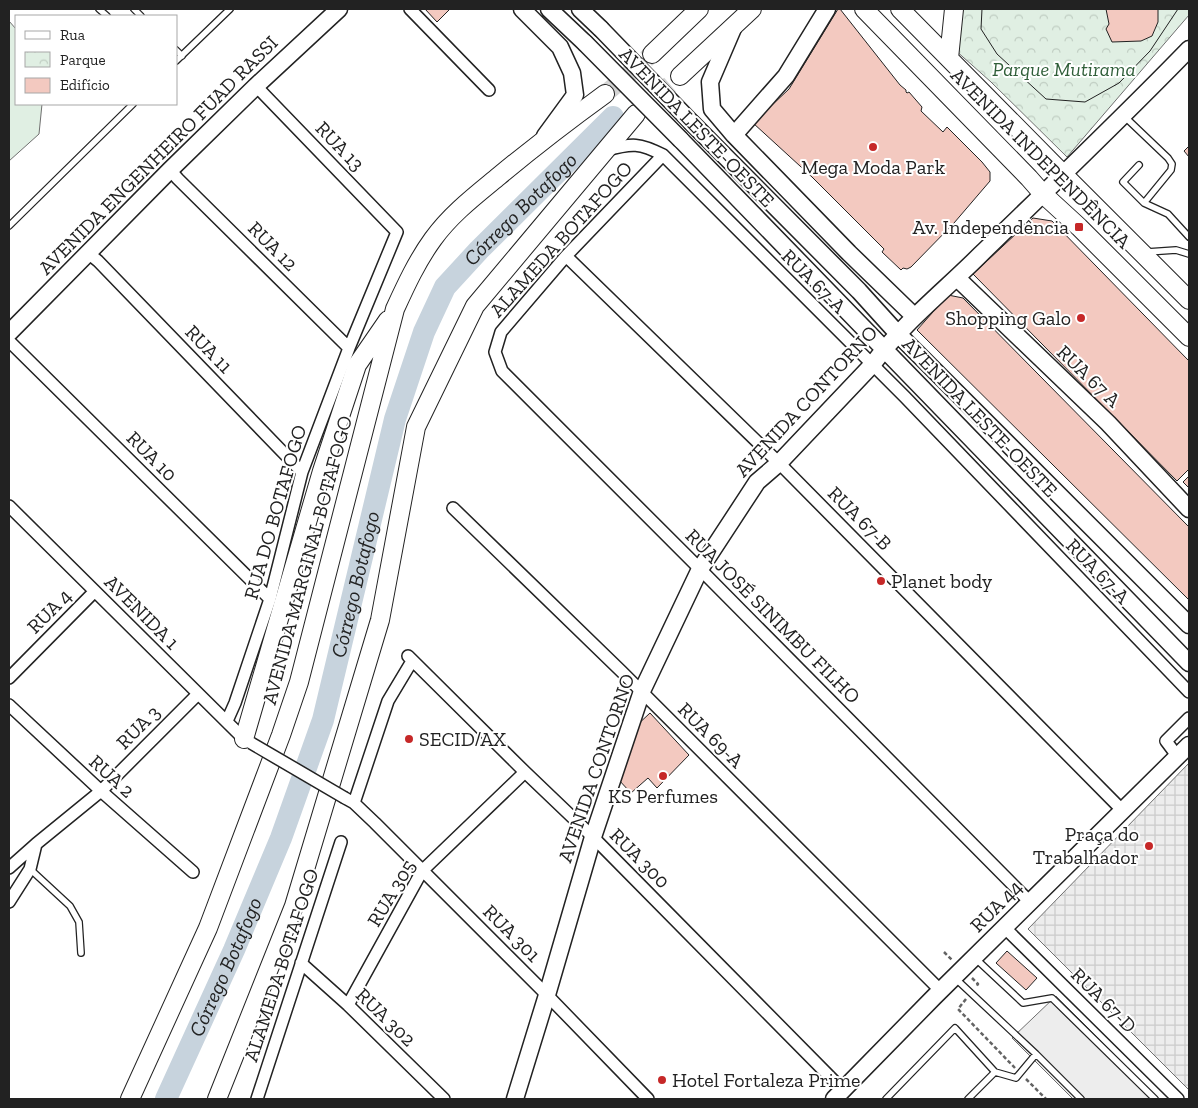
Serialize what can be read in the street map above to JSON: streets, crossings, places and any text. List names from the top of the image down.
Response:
{
  "streets": {
    "main road": [
      "AVENIDA LESTE-OESTE",
      "AVENIDA ENGENHEIRO FUAD RASSI",
      "AVENIDA INDEPENDÊNCIA",
      "RUA 67 A",
      "AVENIDA CONTORNO",
      "AVENIDA MARGINAL BOTAFOGO",
      "RUA 44"
    ],
    "street": [
      "RUA 13",
      "ALAMEDA BOTAFOGO",
      "RUA 12",
      "RUA 67-A",
      "RUA 11",
      "RUA 10",
      "RUA DO BOTAFOGO",
      "RUA 67-B",
      "RUA 4",
      "AVENIDA 1",
      "RUA JOSÉ SINIMBU FILHO",
      "RUA 3",
      "RUA 69-A",
      "RUA 2",
      "RUA 300",
      "RUA 305",
      "RUA 301",
      "RUA 67-D",
      "RUA 302"
    ]
  },
  "crossings": [
    ["AVENIDA LESTE-OESTE", "AVENIDA CONTORNO"],
    ["RUA 13", "AVENIDA ENGENHEIRO FUAD RASSI"],
    ["RUA 13", "RUA DO BOTAFOGO"],
    ["AVENIDA ENGENHEIRO FUAD RASSI", "RUA 12"],
    ["AVENIDA ENGENHEIRO FUAD RASSI", "RUA 11"],
    ["AVENIDA INDEPENDÊNCIA", "AVENIDA CONTORNO"],
    ["ALAMEDA BOTAFOGO", "RUA 67-A"],
    ["ALAMEDA BOTAFOGO", "RUA 67-B"],
    ["ALAMEDA BOTAFOGO", "RUA JOSÉ SINIMBU FILHO"],
    ["ALAMEDA BOTAFOGO", "RUA 302"],
    ["RUA 12", "RUA DO BOTAFOGO"],
    ["RUA 67-A", "AVENIDA CONTORNO"],
    ["RUA 11", "RUA DO BOTAFOGO"],
    ["RUA 67 A", "AVENIDA CONTORNO"],
    ["AVENIDA CONTORNO", "RUA 67-B"],
    ["AVENIDA CONTORNO", "RUA JOSÉ SINIMBU FILHO"],
    ["AVENIDA CONTORNO", "RUA 69-A"],
    ["AVENIDA CONTORNO", "RUA 300"],
    ["AVENIDA CONTORNO", "RUA 301"],
    ["RUA 10", "RUA DO BOTAFOGO"],
    ["RUA DO BOTAFOGO", "AVENIDA 1"],
    ["RUA 67-B", "RUA 44"],
    ["RUA 4", "AVENIDA 1"],
    ["AVENIDA 1", "RUA 3"],
    ["AVENIDA 1", "RUA 300"],
    ["AVENIDA 1", "RUA 301"],
    ["RUA JOSÉ SINIMBU FILHO", "RUA 44"],
    ["RUA 3", "RUA 2"],
    ["RUA 69-A", "RUA 44"],
    ["RUA 300", "RUA 305"],
    ["RUA 300", "RUA 44"],
    ["RUA 300", "RUA 301"],
    ["RUA 305", "RUA 301"],
    ["RUA 305", "RUA 302"],
    ["RUA 44", "RUA 67-D"]
  ],
  "water": ["Córrego Botafogo"],
  "parks": ["Parque Mutirama"],
  "places": {
    "other": [
      "Mega Moda Park",
      "Shopping Galo",
      "Planet body",
      "SECID/AX",
      "KS Perfumes",
      "Praça do Trabalhador",
      "Hotel Fortaleza Prime"
    ],
    "transit": ["Av. Independência"]
  },
  "legend": ["Rua", "Parque", "Edifício"]
}
